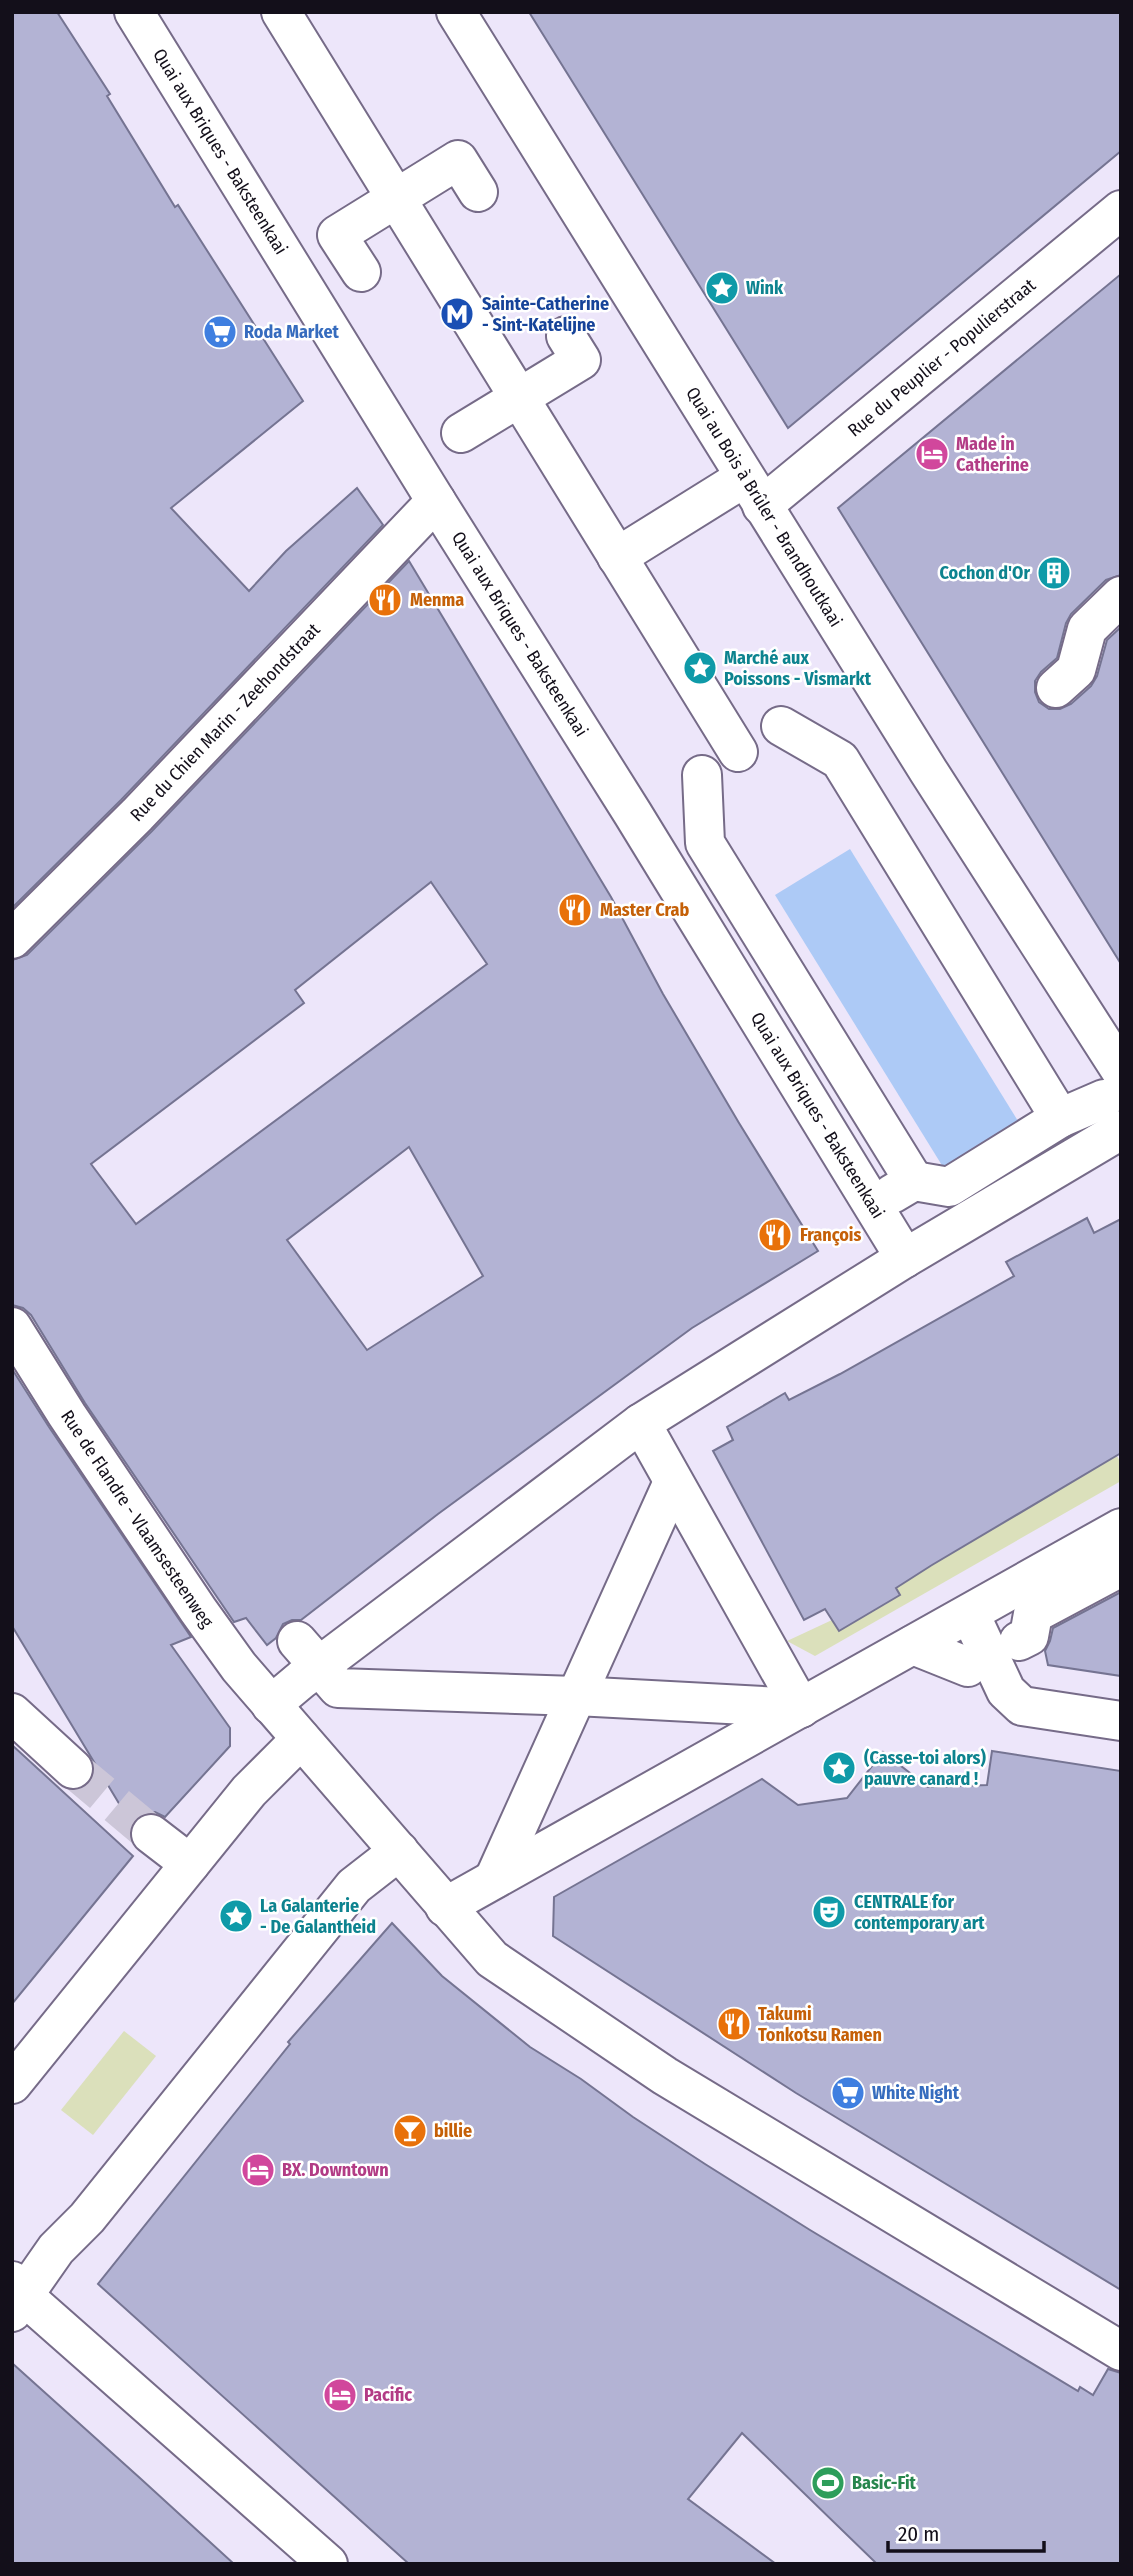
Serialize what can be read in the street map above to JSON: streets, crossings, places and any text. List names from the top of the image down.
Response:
{
  "streets": {
    "street": [
      "Quai aux Briques - Baksteenkaai",
      "Rue du Peuplier - Populierstraat",
      "Quai au Bois à Brûler - Brandhoutkaai",
      "Rue du Chien Marin - Zeehondstraat",
      "Rue de Flandre - Vlaamsesteenweg"
    ]
  },
  "crossings": [
    ["Quai aux Briques - Baksteenkaai", "Rue du Chien Marin - Zeehondstraat"],
    ["Rue du Peuplier - Populierstraat", "Quai au Bois à Brûler - Brandhoutkaai"]
  ],
  "places": {
    "place": [
      "Wink",
      "Marché aux Poissons - Vismarkt",
      "(Casse-toi alors) pauvre canard !",
      "La Galanterie - De Galantheid"
    ],
    "metro station": ["Sainte-Catherine - Sint-Katelijne"],
    "supermarket": ["Roda Market", "White Night"],
    "hotel": ["Made in Catherine", "BX. Downtown", "Pacific"],
    "building": ["Cochon d'Or"],
    "restaurant": [
      "Menma",
      "Master Crab",
      "François",
      "Takumi Tonkotsu Ramen"
    ],
    "theatre": ["CENTRALE for contemporary art"],
    "bar": ["billie"],
    "sports": ["Basic-Fit"]
  },
  "scale_bar": "20 m"
}
